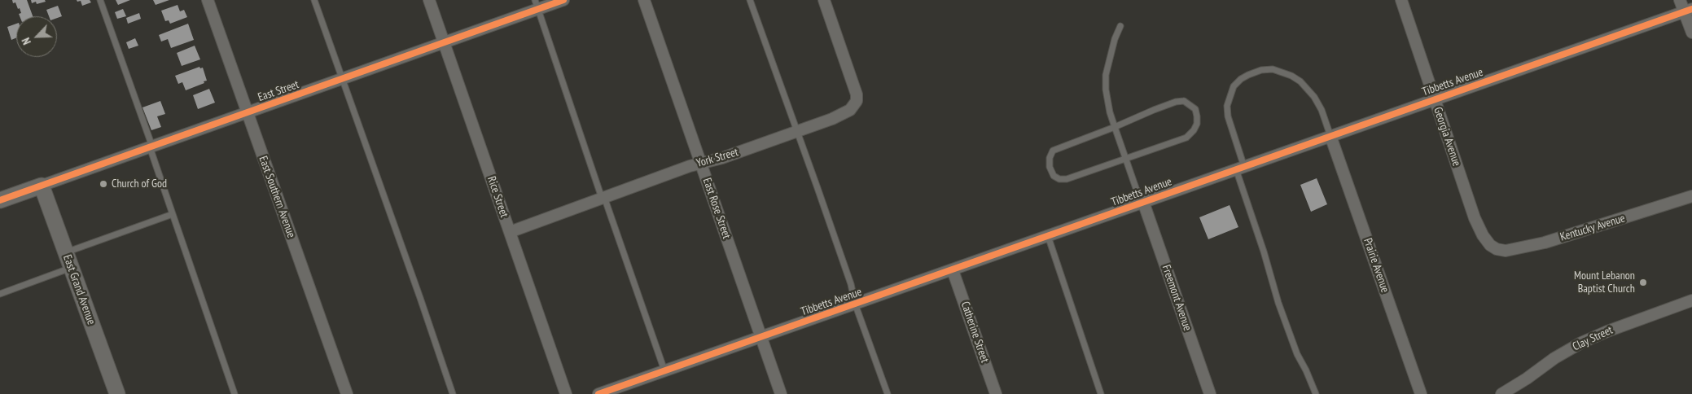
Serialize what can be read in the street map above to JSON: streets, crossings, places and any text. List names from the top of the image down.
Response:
{
  "streets": {
    "street": [
      "Tibbetts Avenue",
      "East Street",
      "Georgia Avenue",
      "York Street",
      "East Southern Avenue",
      "Rice Street",
      "East Rose Street",
      "Kentucky Avenue",
      "Prairie Avenue",
      "East Grand Avenue",
      "Freemont Avenue",
      "Catherine Street",
      "Clay Street"
    ]
  },
  "crossings": [
    ["Tibbetts Avenue", "Georgia Avenue"],
    ["Tibbetts Avenue", "East Rose Street"],
    ["Tibbetts Avenue", "Prairie Avenue"],
    ["Tibbetts Avenue", "Freemont Avenue"],
    ["Tibbetts Avenue", "Catherine Street"],
    ["East Street", "East Southern Avenue"],
    ["East Street", "Rice Street"],
    ["East Street", "East Grand Avenue"],
    ["Georgia Avenue", "Kentucky Avenue"],
    ["York Street", "Rice Street"],
    ["York Street", "East Rose Street"]
  ],
  "places": ["Church of God", "Mount Lebanon Baptist Church"],
  "north": "bottom left"
}
